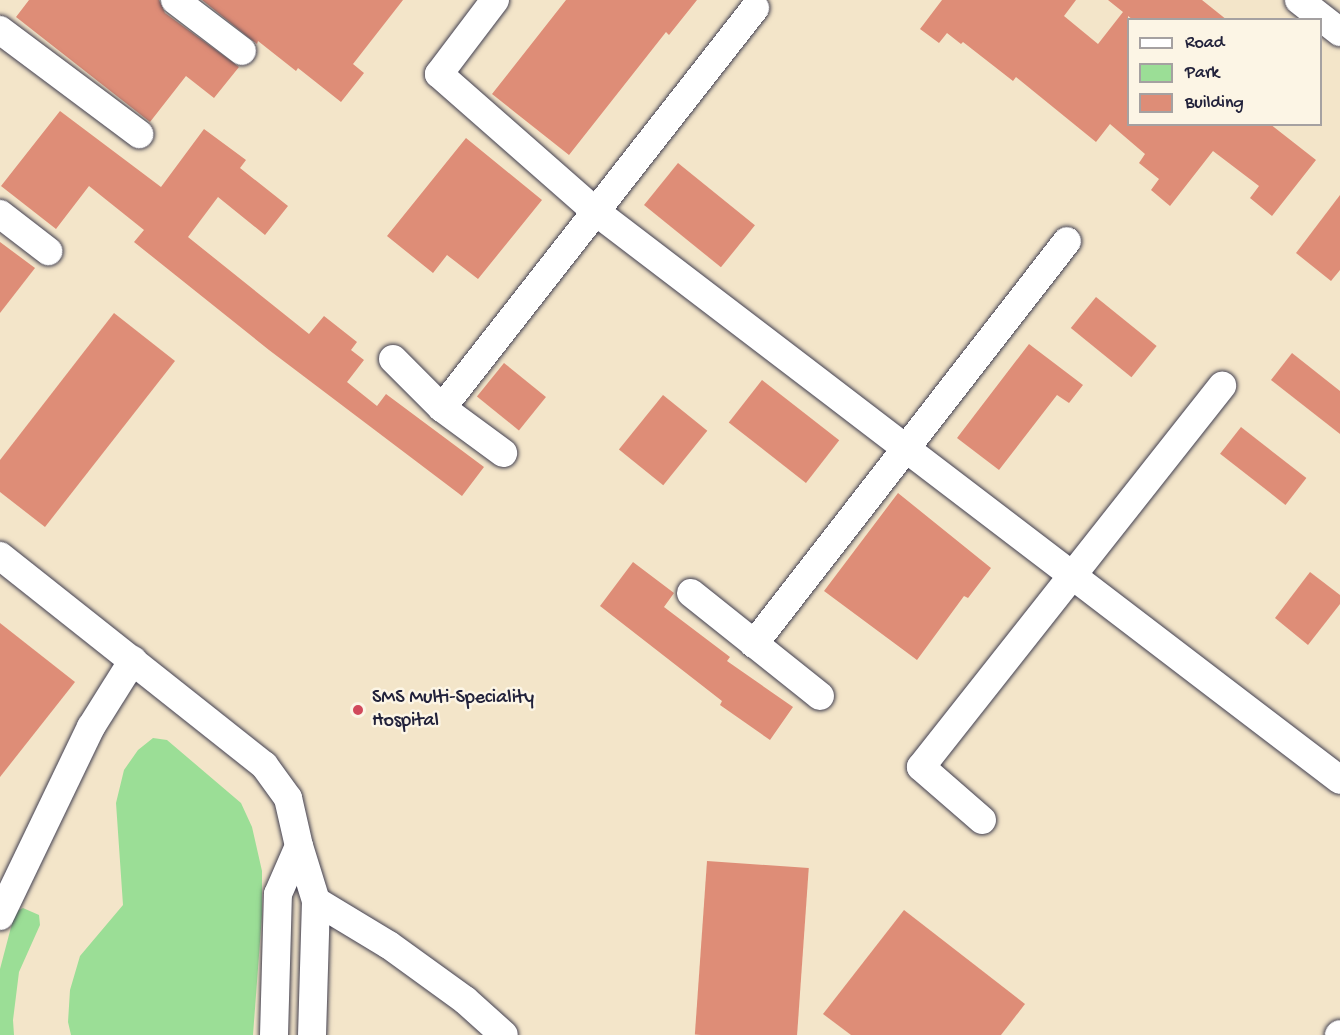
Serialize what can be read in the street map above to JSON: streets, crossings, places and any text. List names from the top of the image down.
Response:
{
  "places": ["SMS Multi-Speciality Hospital"],
  "legend": ["Road", "Park", "Building"]
}
